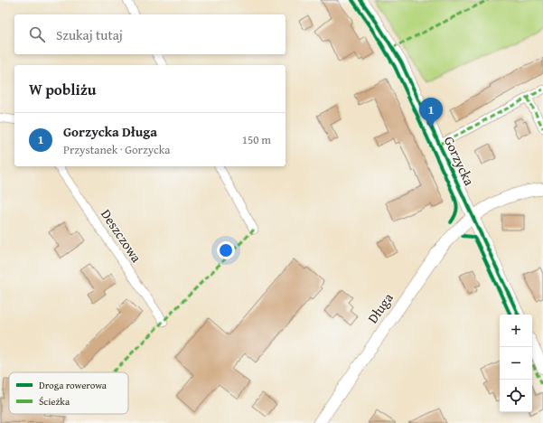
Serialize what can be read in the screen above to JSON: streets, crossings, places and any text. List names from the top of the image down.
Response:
{
  "streets": {
    "street": ["Gorzycka", "Deszczowa", "Długa"]
  },
  "crossings": [
    ["Gorzycka", "Długa"]
  ],
  "legend": ["Droga rowerowa", "Ścieżka"],
  "page": {
    "search": "Szukaj tutaj",
    "heading": "W pobliżu",
    "pins": "1",
    "list": [
      {
        "mark": "1",
        "name": "Gorzycka Długa",
        "note": "Przystanek · Gorzycka",
        "value": "150 m"
      }
    ],
    "map_buttons": ["+", "−"]
  }
}
